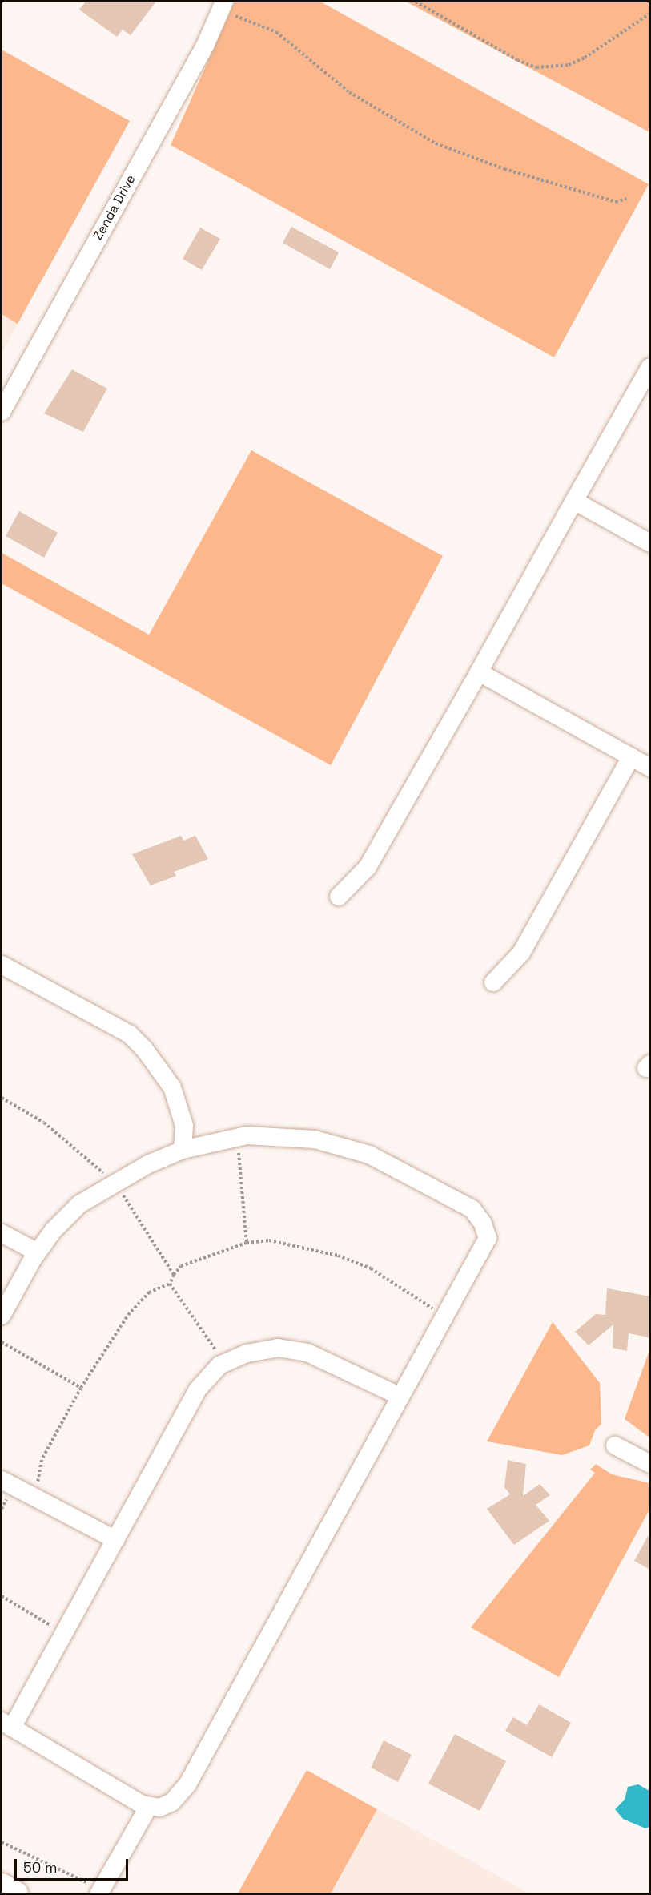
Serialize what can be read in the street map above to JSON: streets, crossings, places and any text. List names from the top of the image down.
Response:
{
  "streets": {
    "street": ["Zenda Drive"]
  },
  "scale_bar": "50 m"
}
